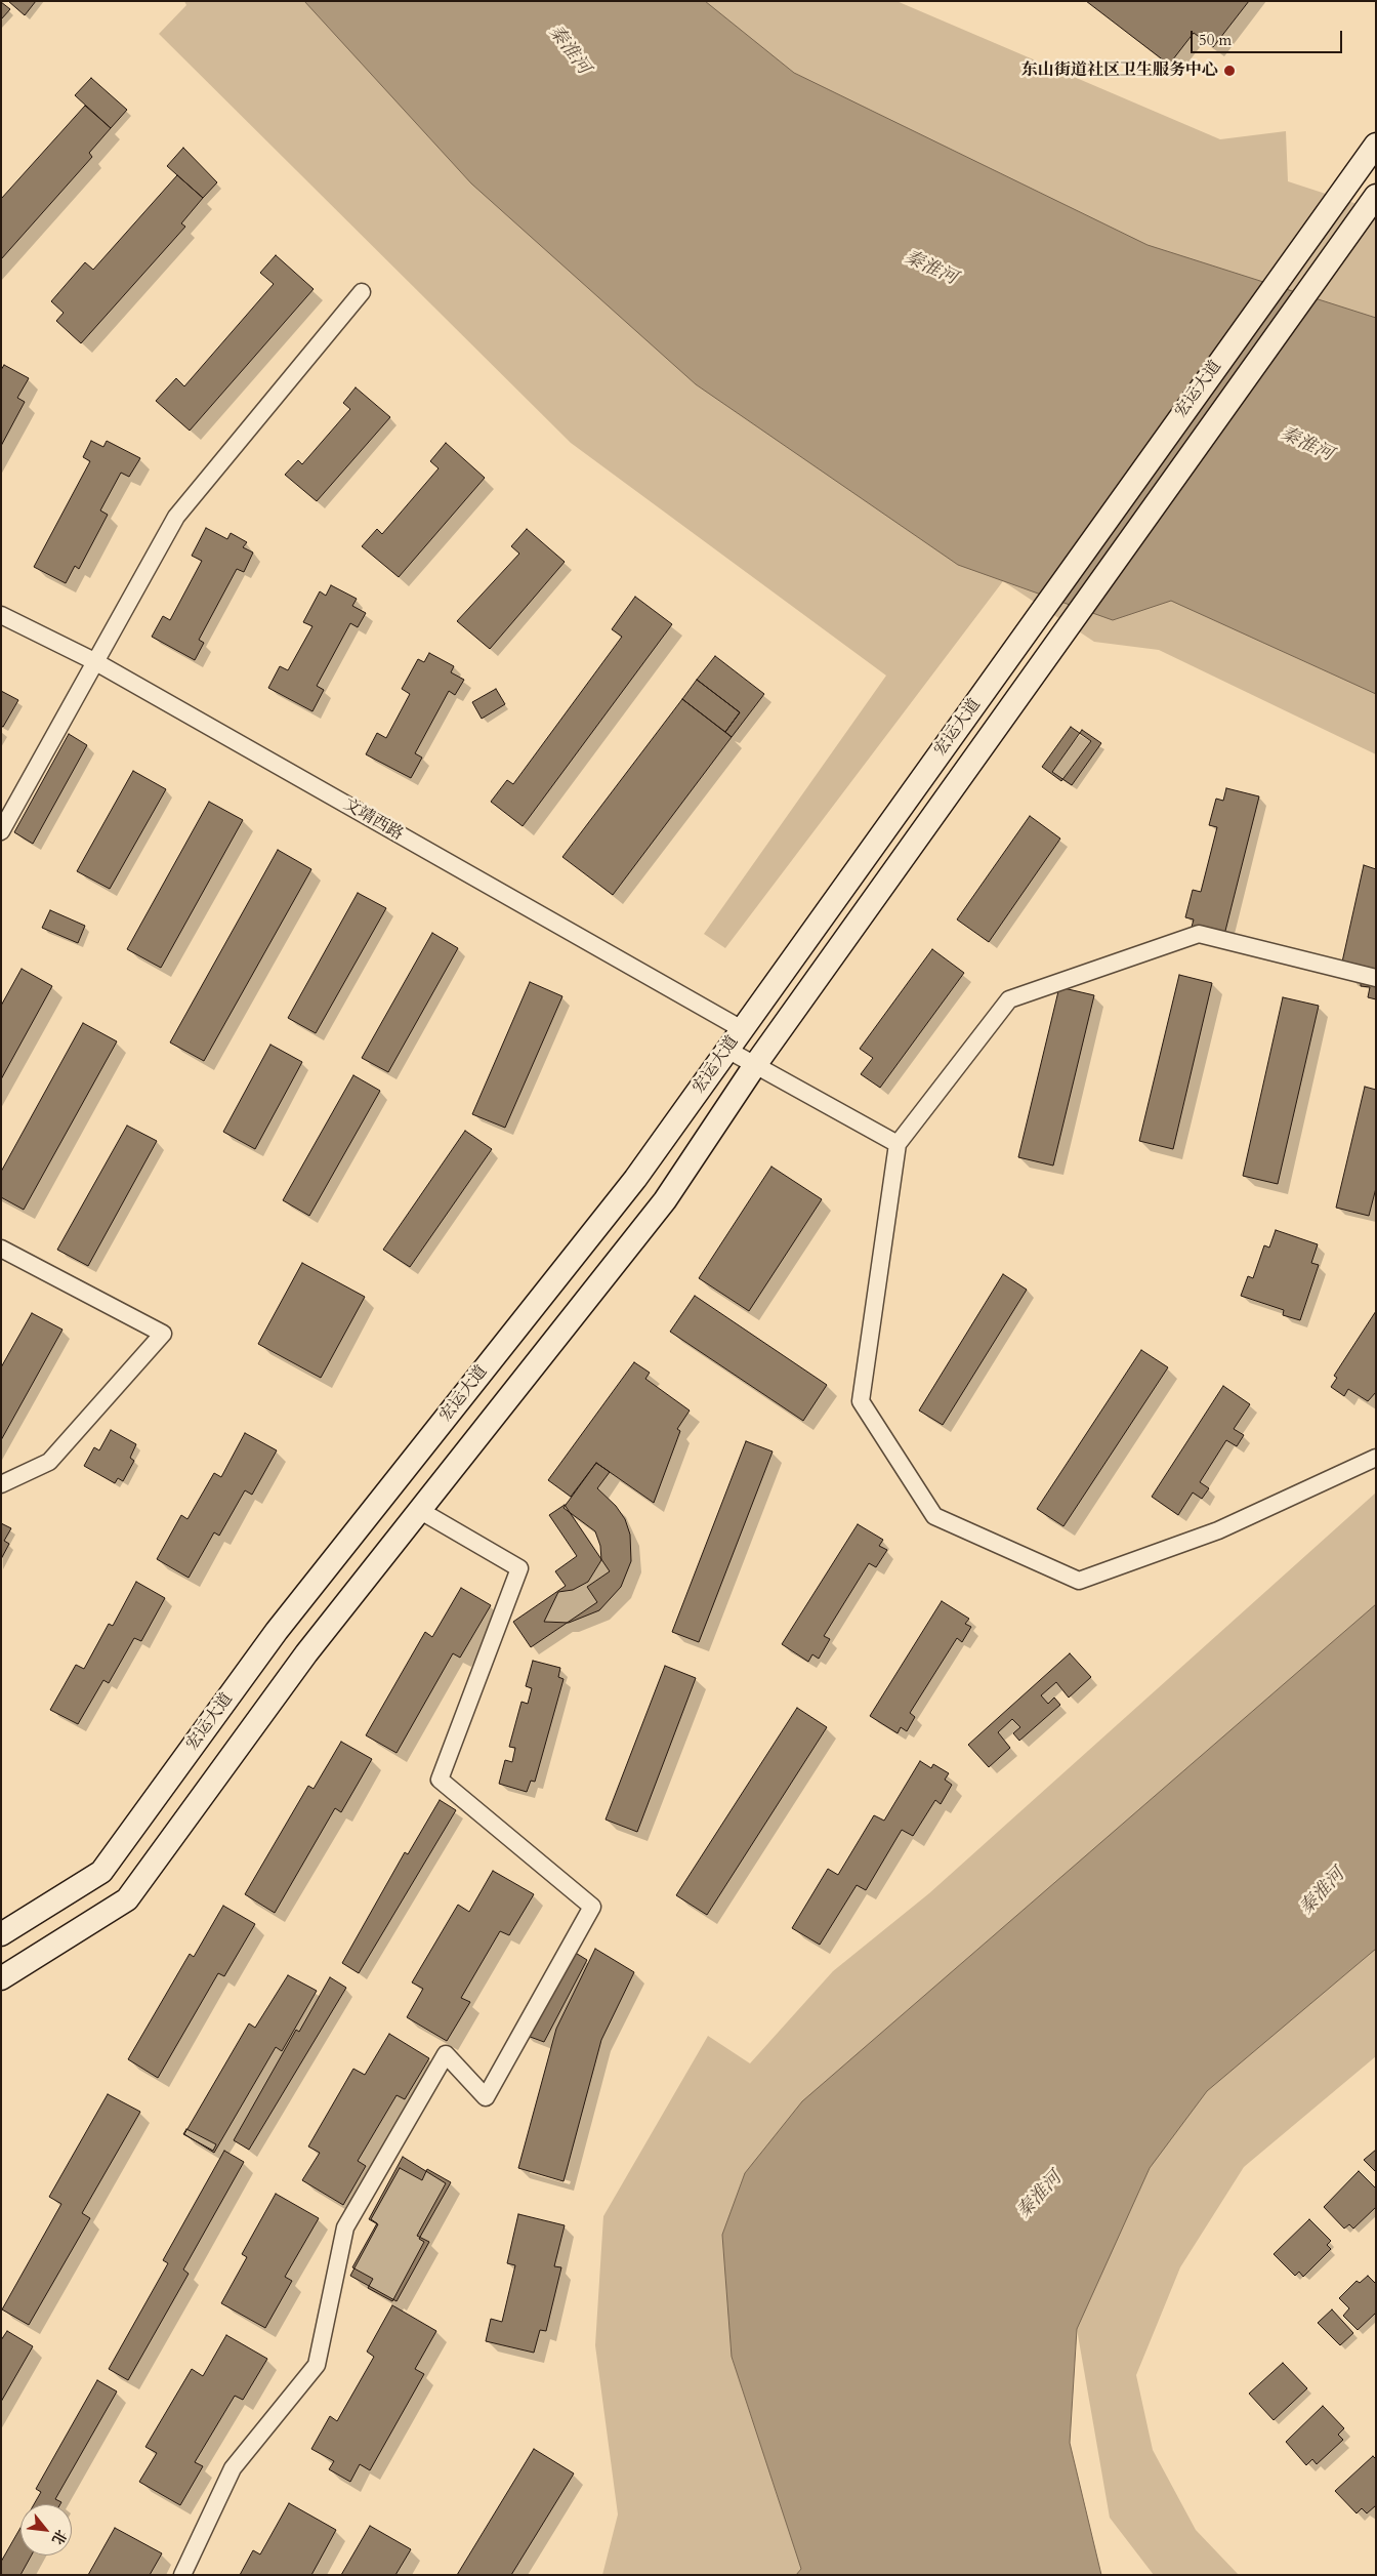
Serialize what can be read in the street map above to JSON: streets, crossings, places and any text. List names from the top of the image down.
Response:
{
  "streets": {
    "main road": ["宏运大道"],
    "street": ["文靖西路"]
  },
  "crossings": [
    ["宏运大道", "文靖西路"]
  ],
  "water": ["秦淮河"],
  "places": ["东山街道社区卫生服务中心"],
  "scale_bar": "50 m",
  "north": "bottom right"
}
